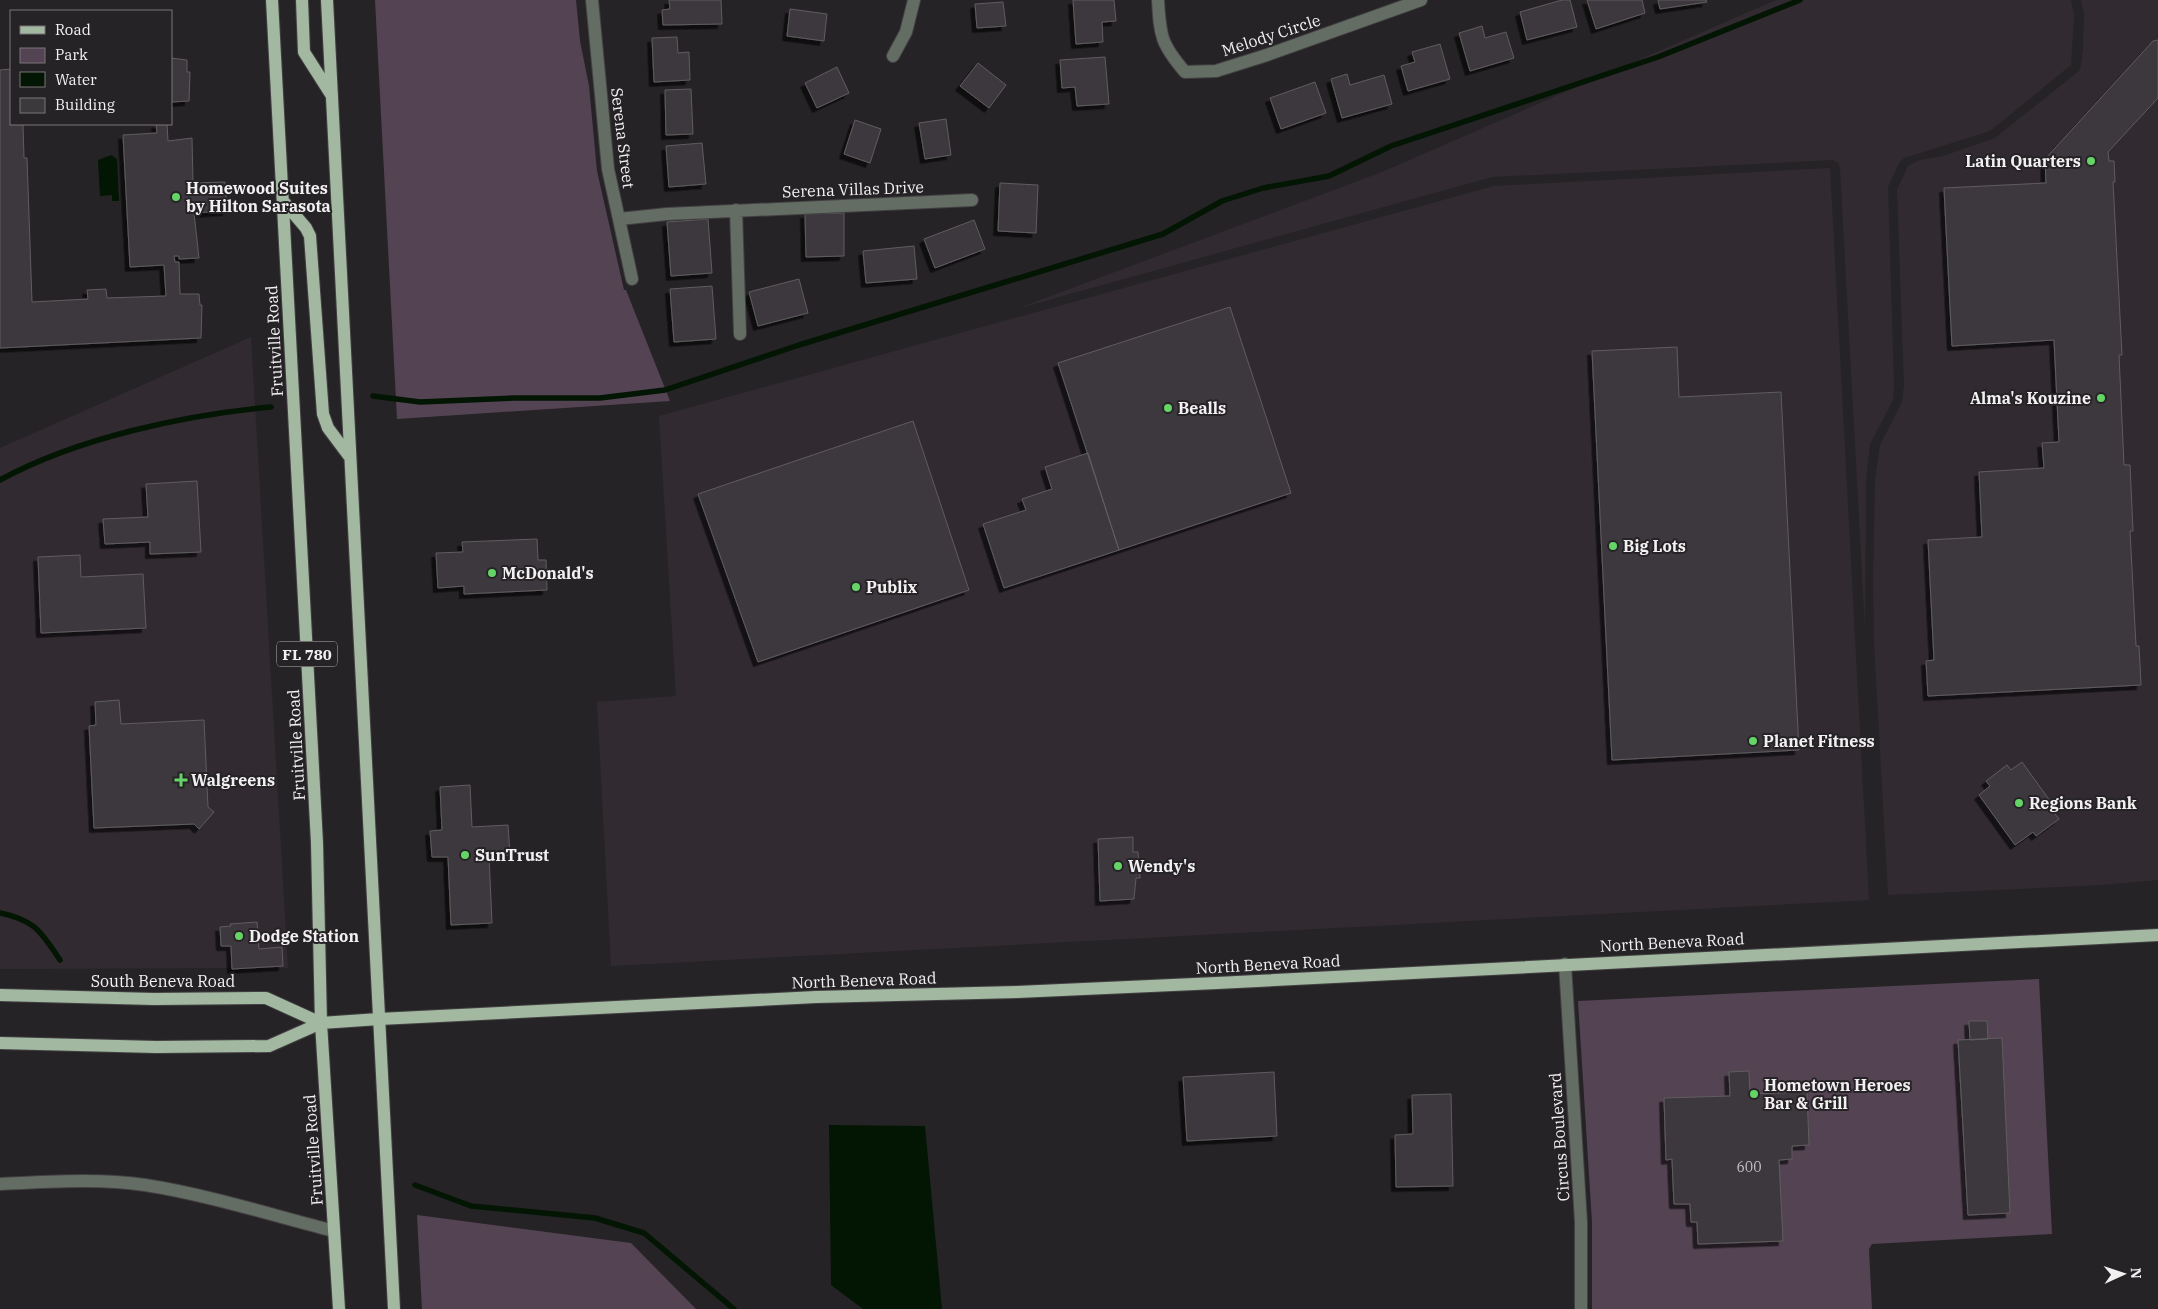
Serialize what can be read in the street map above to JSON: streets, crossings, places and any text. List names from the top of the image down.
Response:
{
  "streets": {
    "main road": [
      "Fruitville Road",
      "FL 780",
      "North Beneva Road",
      "South Beneva Road"
    ],
    "street": [
      "Melody Circle",
      "Serena Street",
      "Serena Villas Drive",
      "Circus Boulevard"
    ]
  },
  "crossings": [
    ["Serena Street", "Serena Villas Drive"],
    ["Fruitville Road", "South Beneva Road"],
    ["FL 780", "North Beneva Road"],
    ["FL 780", "South Beneva Road"],
    ["North Beneva Road", "South Beneva Road"],
    ["North Beneva Road", "Circus Boulevard"]
  ],
  "places": {
    "other": [
      "Latin Quarters",
      "Homewood Suites by Hilton Sarasota",
      "Alma's Kouzine",
      "Bealls",
      "Big Lots",
      "McDonald's",
      "Publix",
      "Planet Fitness",
      "Regions Bank",
      "SunTrust",
      "Wendy's",
      "Dodge Station",
      "Hometown Heroes Bar & Grill"
    ],
    "health": ["Walgreens"]
  },
  "house_numbers": ["600"],
  "legend": [
    "Road",
    "Park",
    "Water",
    "Building"
  ],
  "north": "right"
}
